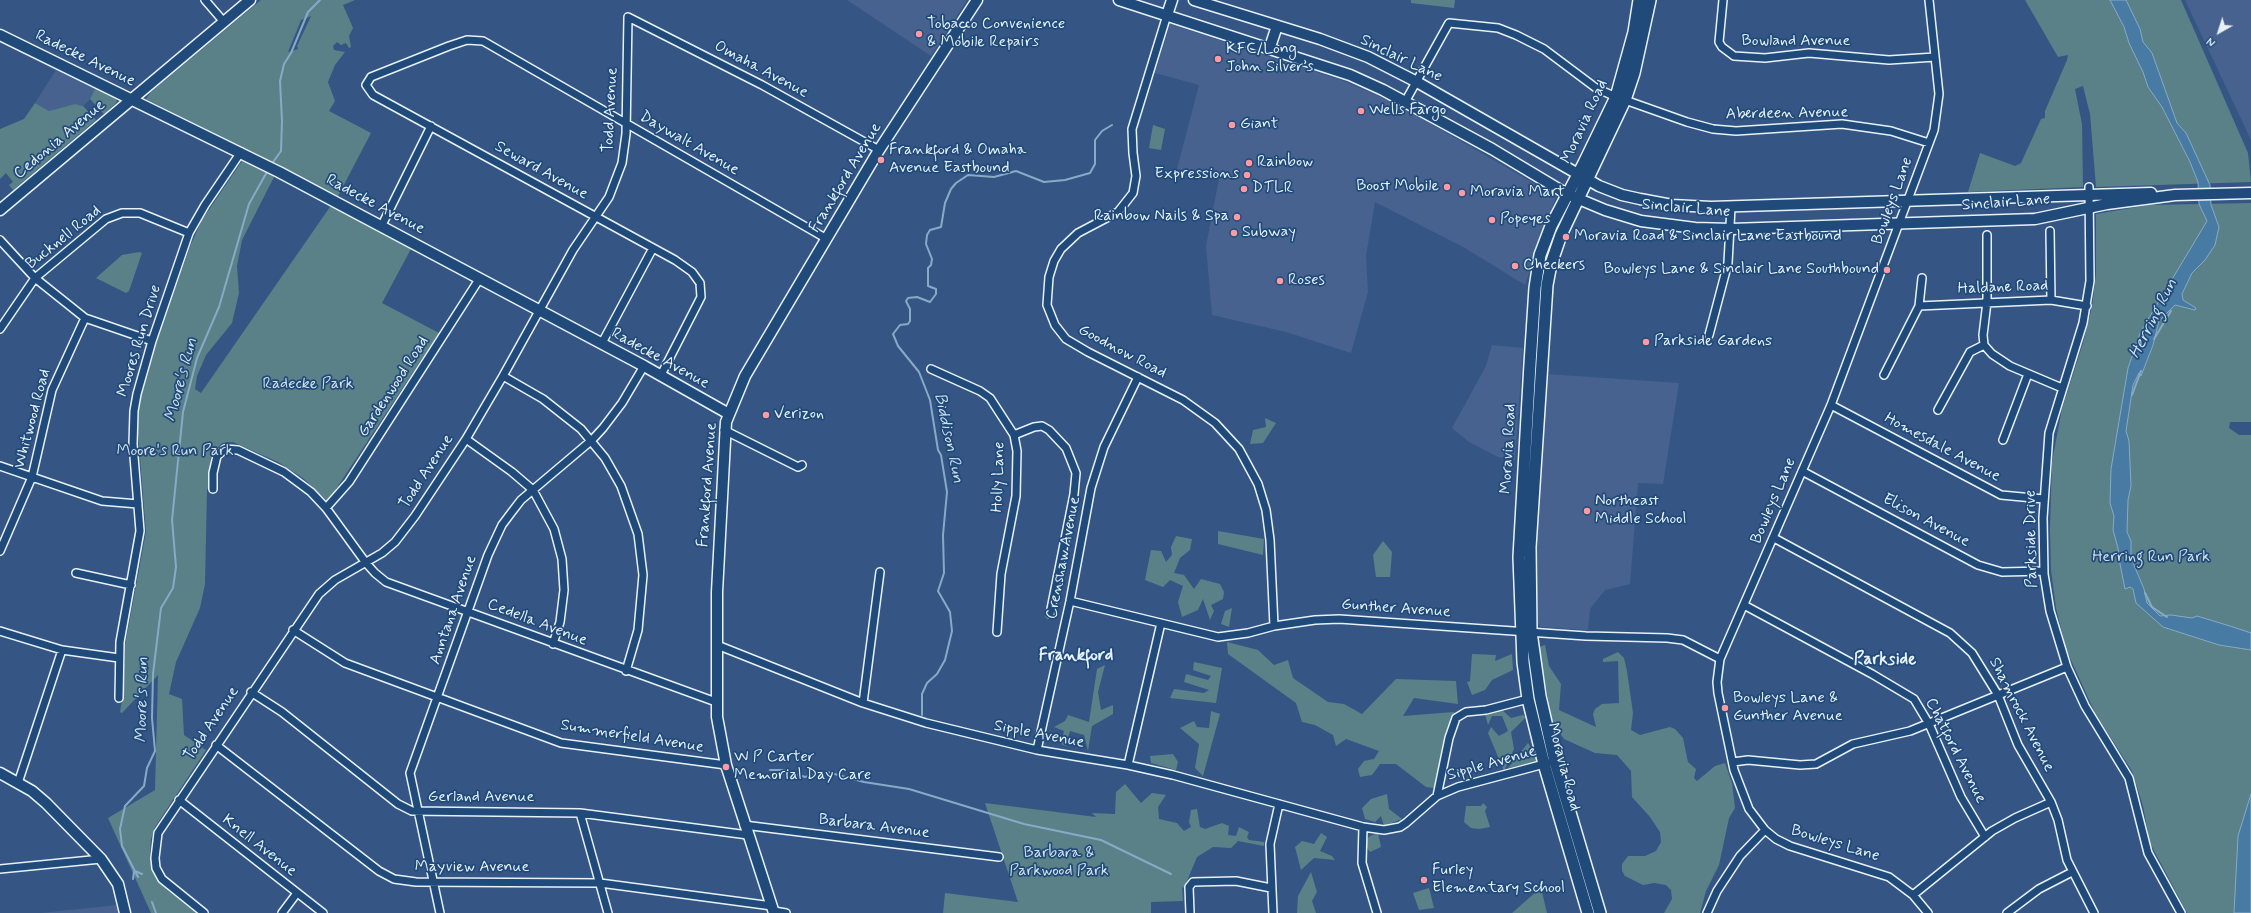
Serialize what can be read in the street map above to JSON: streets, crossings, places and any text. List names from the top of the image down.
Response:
{
  "streets": {
    "main road": ["Moravia Road"],
    "street": [
      "Bowland Avenue",
      "Radecke Avenue",
      "Sinclair Lane",
      "Omaha Avenue",
      "Todd Avenue",
      "Aberdeen Avenue",
      "Cedonia Avenue",
      "Daywalt Avenue",
      "Seward Avenue",
      "Frankford Avenue",
      "Bowleys Lane",
      "Bucknell Road",
      "Haldane Road",
      "Moores Run Drive",
      "Goodnow Road",
      "Gardenwood Road",
      "Whitwood Road",
      "Homesdale Avenue",
      "Holly Lane",
      "Elison Avenue",
      "Parkside Drive",
      "Crenshaw Avenue",
      "Gunther Avenue",
      "Anntana Avenue",
      "Cedella Avenue",
      "Shamrock Avenue",
      "Sipple Avenue",
      "Summerfield Avenue",
      "Chatford Avenue",
      "Gerland Avenue",
      "Barbara Avenue",
      "Knell Avenue",
      "Mayview Avenue"
    ]
  },
  "crossings": [
    ["Bowland Avenue", "Bowleys Lane"],
    ["Radecke Avenue", "Todd Avenue"],
    ["Radecke Avenue", "Cedonia Avenue"],
    ["Radecke Avenue", "Seward Avenue"],
    ["Radecke Avenue", "Frankford Avenue"],
    ["Radecke Avenue", "Moores Run Drive"],
    ["Radecke Avenue", "Gardenwood Road"],
    ["Radecke Avenue", "Anntana Avenue"],
    ["Sinclair Lane", "Aberdeen Avenue"],
    ["Sinclair Lane", "Moravia Road"],
    ["Sinclair Lane", "Bowleys Lane"],
    ["Sinclair Lane", "Goodnow Road"],
    ["Sinclair Lane", "Parkside Drive"],
    ["Omaha Avenue", "Todd Avenue"],
    ["Omaha Avenue", "Frankford Avenue"],
    ["Todd Avenue", "Daywalt Avenue"],
    ["Todd Avenue", "Seward Avenue"],
    ["Todd Avenue", "Cedella Avenue"],
    ["Todd Avenue", "Summerfield Avenue"],
    ["Todd Avenue", "Gerland Avenue"],
    ["Todd Avenue", "Knell Avenue"],
    ["Todd Avenue", "Mayview Avenue"],
    ["Aberdeen Avenue", "Moravia Road"],
    ["Aberdeen Avenue", "Bowleys Lane"],
    ["Moravia Road", "Gunther Avenue"],
    ["Moravia Road", "Sipple Avenue"],
    ["Daywalt Avenue", "Seward Avenue"],
    ["Daywalt Avenue", "Frankford Avenue"],
    ["Frankford Avenue", "Cedella Avenue"],
    ["Frankford Avenue", "Sipple Avenue"],
    ["Frankford Avenue", "Summerfield Avenue"],
    ["Frankford Avenue", "Gerland Avenue"],
    ["Frankford Avenue", "Barbara Avenue"],
    ["Frankford Avenue", "Mayview Avenue"],
    ["Bowleys Lane", "Homesdale Avenue"],
    ["Bowleys Lane", "Elison Avenue"],
    ["Bowleys Lane", "Gunther Avenue"],
    ["Bowleys Lane", "Shamrock Avenue"],
    ["Bowleys Lane", "Chatford Avenue"],
    ["Bucknell Road", "Moores Run Drive"],
    ["Haldane Road", "Parkside Drive"],
    ["Goodnow Road", "Crenshaw Avenue"],
    ["Goodnow Road", "Gunther Avenue"],
    ["Gardenwood Road", "Cedella Avenue"],
    ["Homesdale Avenue", "Parkside Drive"],
    ["Elison Avenue", "Parkside Drive"],
    ["Crenshaw Avenue", "Gunther Avenue"],
    ["Crenshaw Avenue", "Sipple Avenue"],
    ["Anntana Avenue", "Cedella Avenue"],
    ["Anntana Avenue", "Summerfield Avenue"],
    ["Anntana Avenue", "Gerland Avenue"],
    ["Anntana Avenue", "Mayview Avenue"]
  ],
  "districts": ["Frankford", "Parkside"],
  "water": ["Herring Run", "Moore's Run", "Biddison Run"],
  "parks": [
    "Radecke Park",
    "Moore's Run Park",
    "Herring Run Park",
    "Barbara & Parkwood Park"
  ],
  "places": [
    "Tobacco Convenience & Mobile Repairs",
    "KFC/Long John Silver’s",
    "Wells Fargo",
    "Giant",
    "Frankford & Omaha Avenue Eastbound",
    "Rainbow",
    "Expressions",
    "Boost Mobile",
    "DTLR",
    "Moravia Mart",
    "Rainbow Nails & Spa",
    "Popeyes",
    "Subway",
    "Moravia Road & Sinclair Lane Eastbound",
    "Checkers",
    "Bowleys Lane & Sinclair Lane Southbound",
    "Roses",
    "Parkside Gardens",
    "Verizon",
    "Northeast Middle School",
    "Bowleys Lane & Gunther Avenue",
    "W P Carter Memorial Day Care",
    "Furley Elementary School"
  ],
  "north": "bottom left"
}
